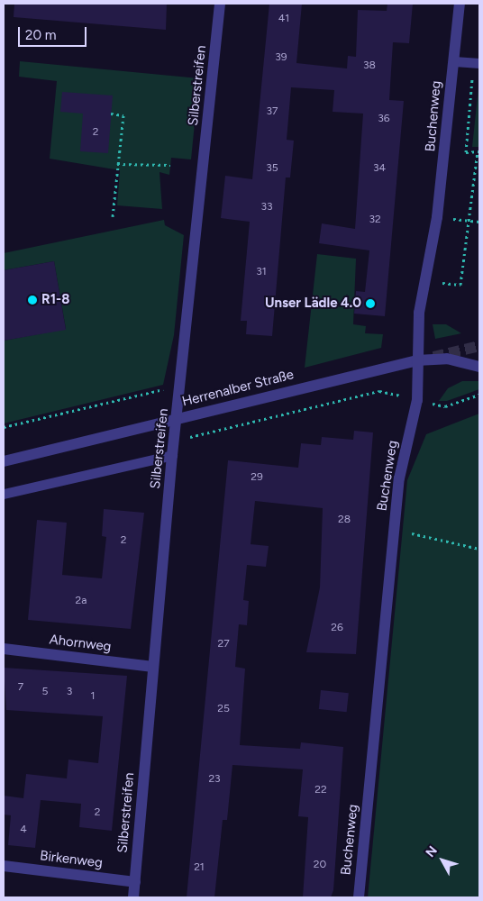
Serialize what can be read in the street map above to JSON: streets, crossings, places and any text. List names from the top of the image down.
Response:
{
  "streets": {
    "street": [
      "Silberstreifen",
      "Buchenweg",
      "Herrenalber Straße",
      "Ahornweg",
      "Birkenweg"
    ]
  },
  "crossings": [
    ["Silberstreifen", "Herrenalber Straße"],
    ["Silberstreifen", "Ahornweg"],
    ["Silberstreifen", "Birkenweg"],
    ["Buchenweg", "Herrenalber Straße"]
  ],
  "places": ["R1-8", "Unser Lädle 4.0"],
  "house_numbers": [
    "41",
    "39",
    "38",
    "37",
    "36",
    "2",
    "35",
    "34",
    "33",
    "32",
    "31",
    "29",
    "28",
    "2",
    "2a",
    "26",
    "27",
    "7",
    "5",
    "3",
    "1",
    "25",
    "23",
    "22",
    "2",
    "4",
    "20",
    "21"
  ],
  "scale_bar": "20 m",
  "north": "top left"
}
